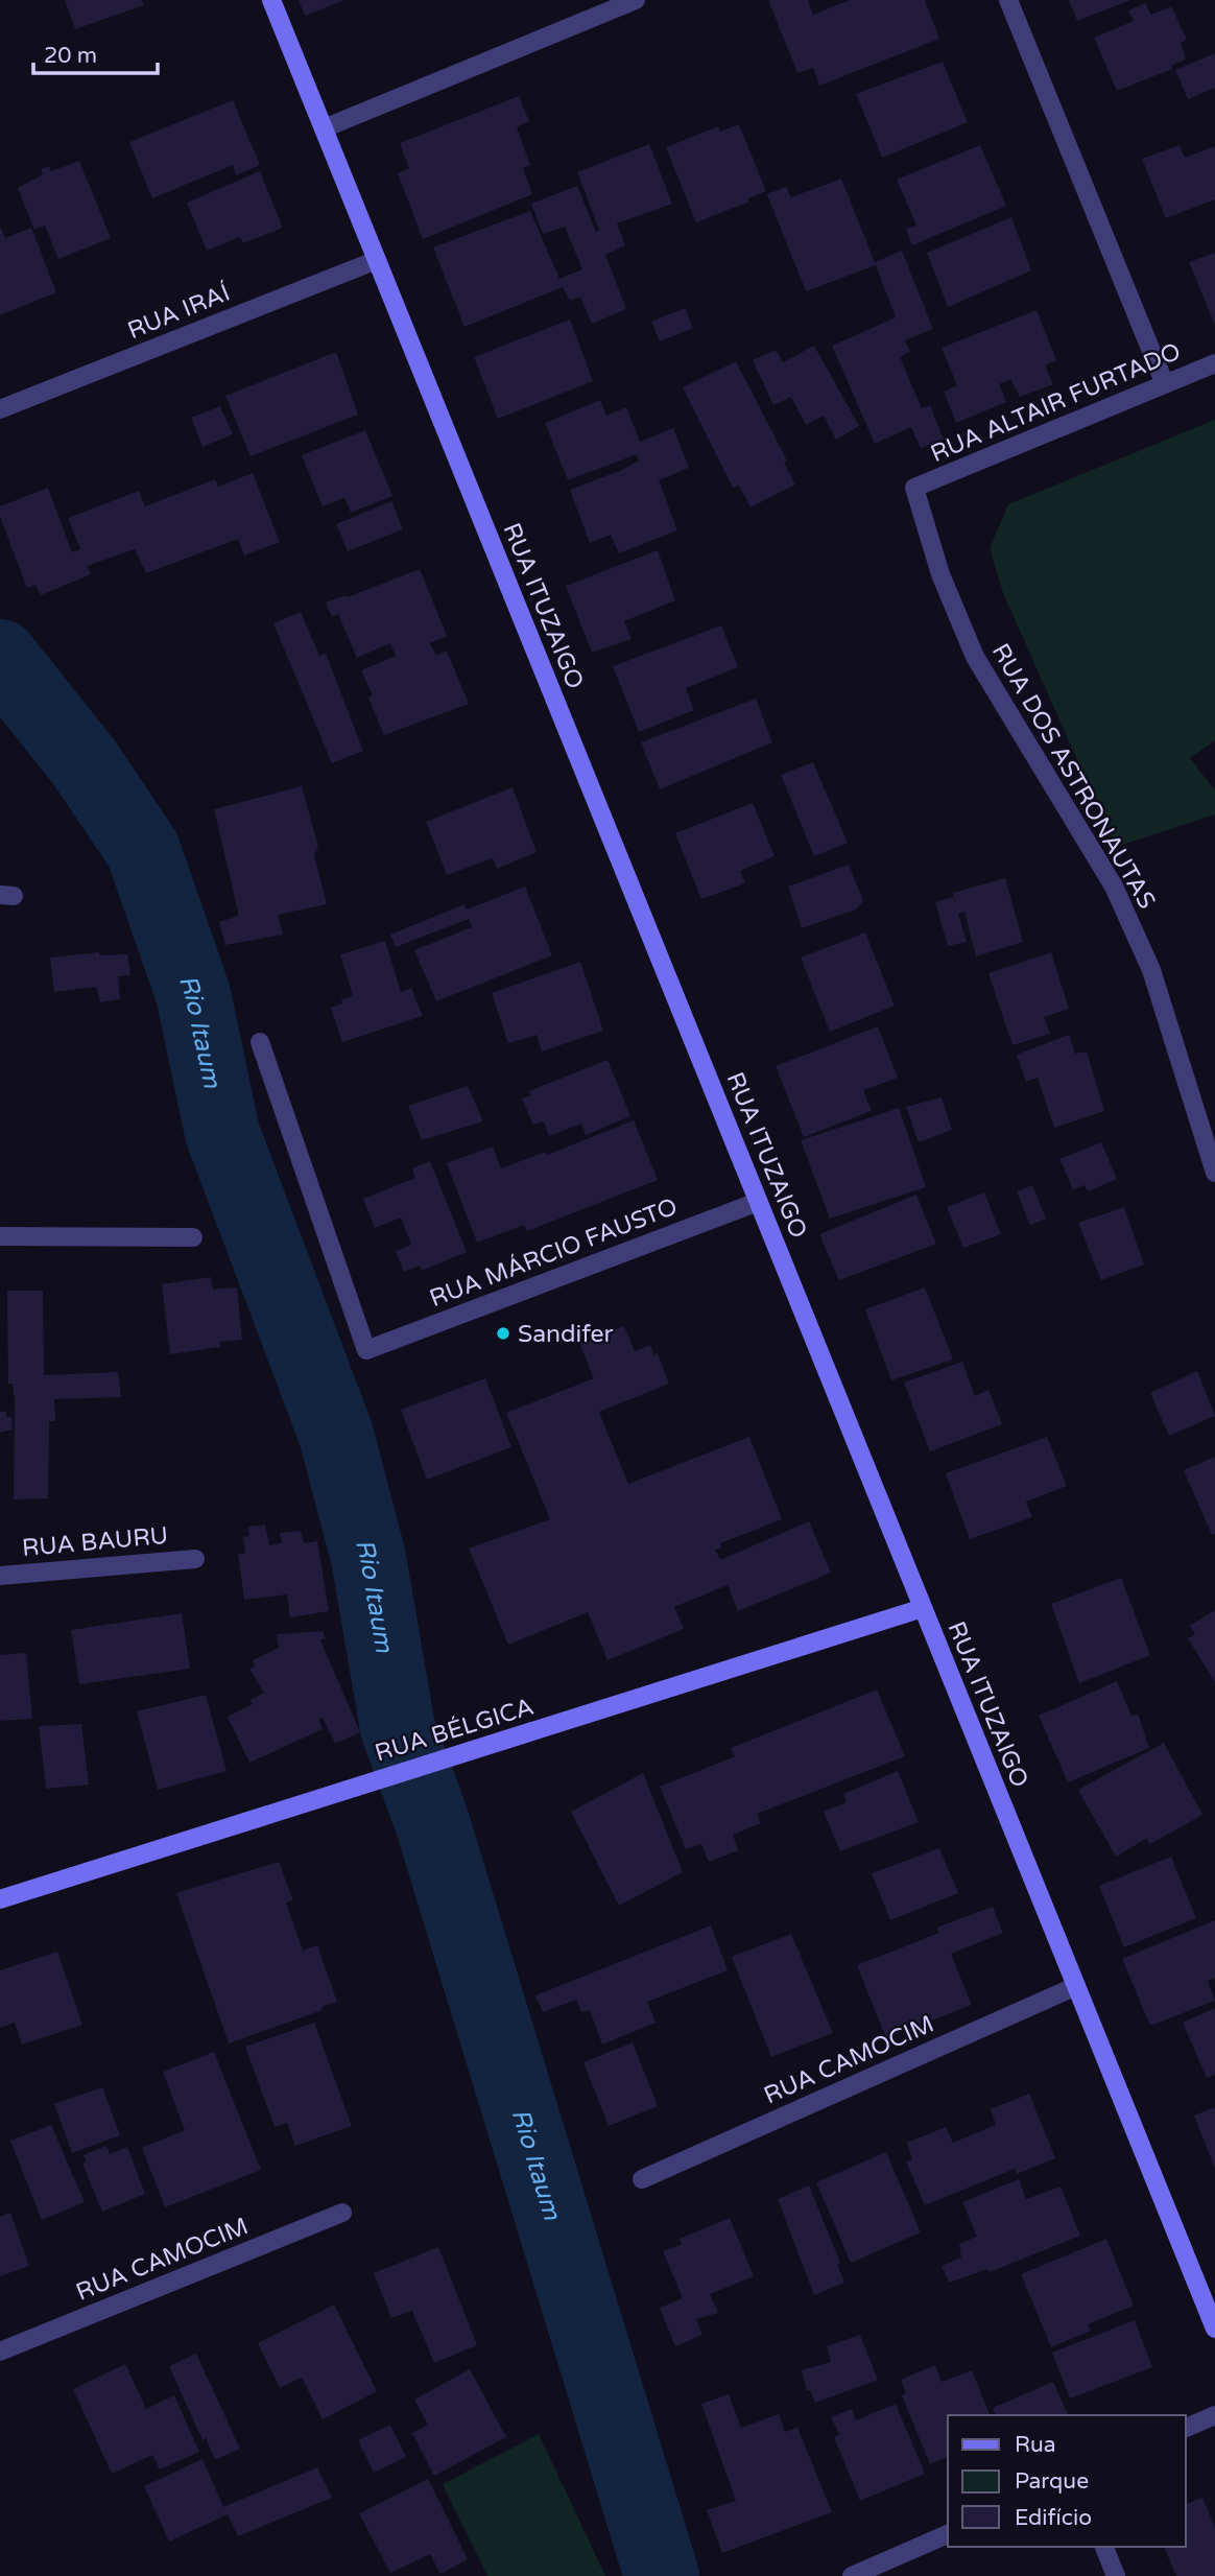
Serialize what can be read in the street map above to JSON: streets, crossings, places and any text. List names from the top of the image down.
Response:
{
  "streets": {
    "street": [
      "RUA IRAÍ",
      "RUA ALTAIR FURTADO",
      "RUA ITUZAIGO",
      "RUA DOS ASTRONAUTAS",
      "RUA MÁRCIO FAUSTO",
      "RUA BAURU",
      "RUA BÉLGICA",
      "RUA CAMOCIM"
    ]
  },
  "crossings": [
    ["RUA IRAÍ", "RUA ITUZAIGO"],
    ["RUA ALTAIR FURTADO", "RUA DOS ASTRONAUTAS"],
    ["RUA ITUZAIGO", "RUA MÁRCIO FAUSTO"],
    ["RUA ITUZAIGO", "RUA BÉLGICA"],
    ["RUA ITUZAIGO", "RUA CAMOCIM"]
  ],
  "water": ["Rio Itaum"],
  "places": ["Sandifer"],
  "legend": ["Rua", "Parque", "Edifício"],
  "scale_bar": "20 m"
}
